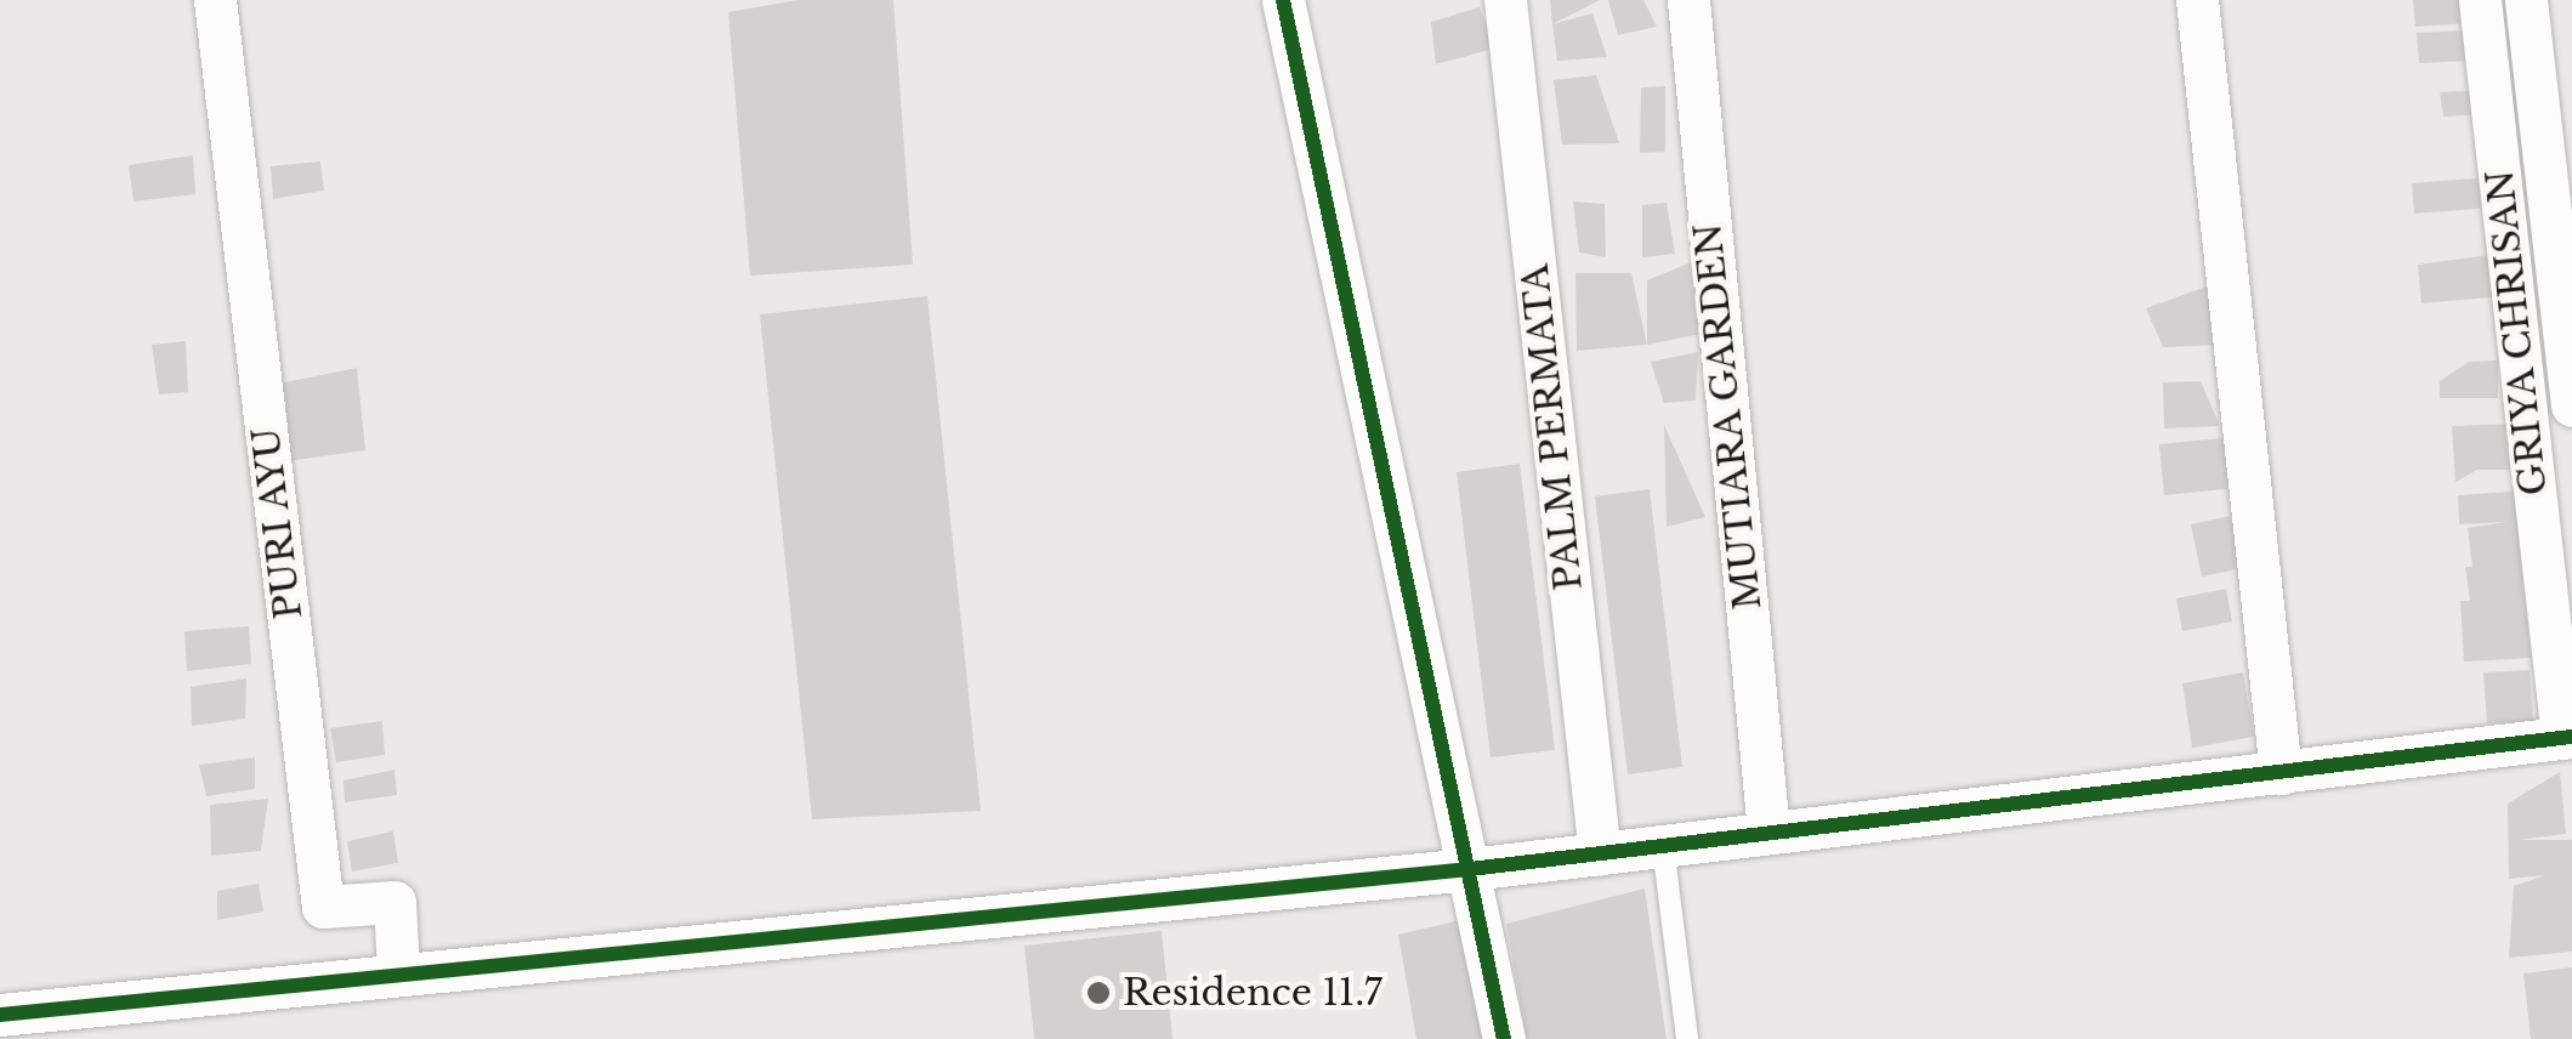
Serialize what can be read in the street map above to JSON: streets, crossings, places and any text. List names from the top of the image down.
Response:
{
  "streets": {
    "street": [
      "GRIYA CHRISAN",
      "MUTIARA GARDEN",
      "PALM PERMATA",
      "PURI AYU"
    ]
  },
  "places": ["Residence 11.7"]
}
